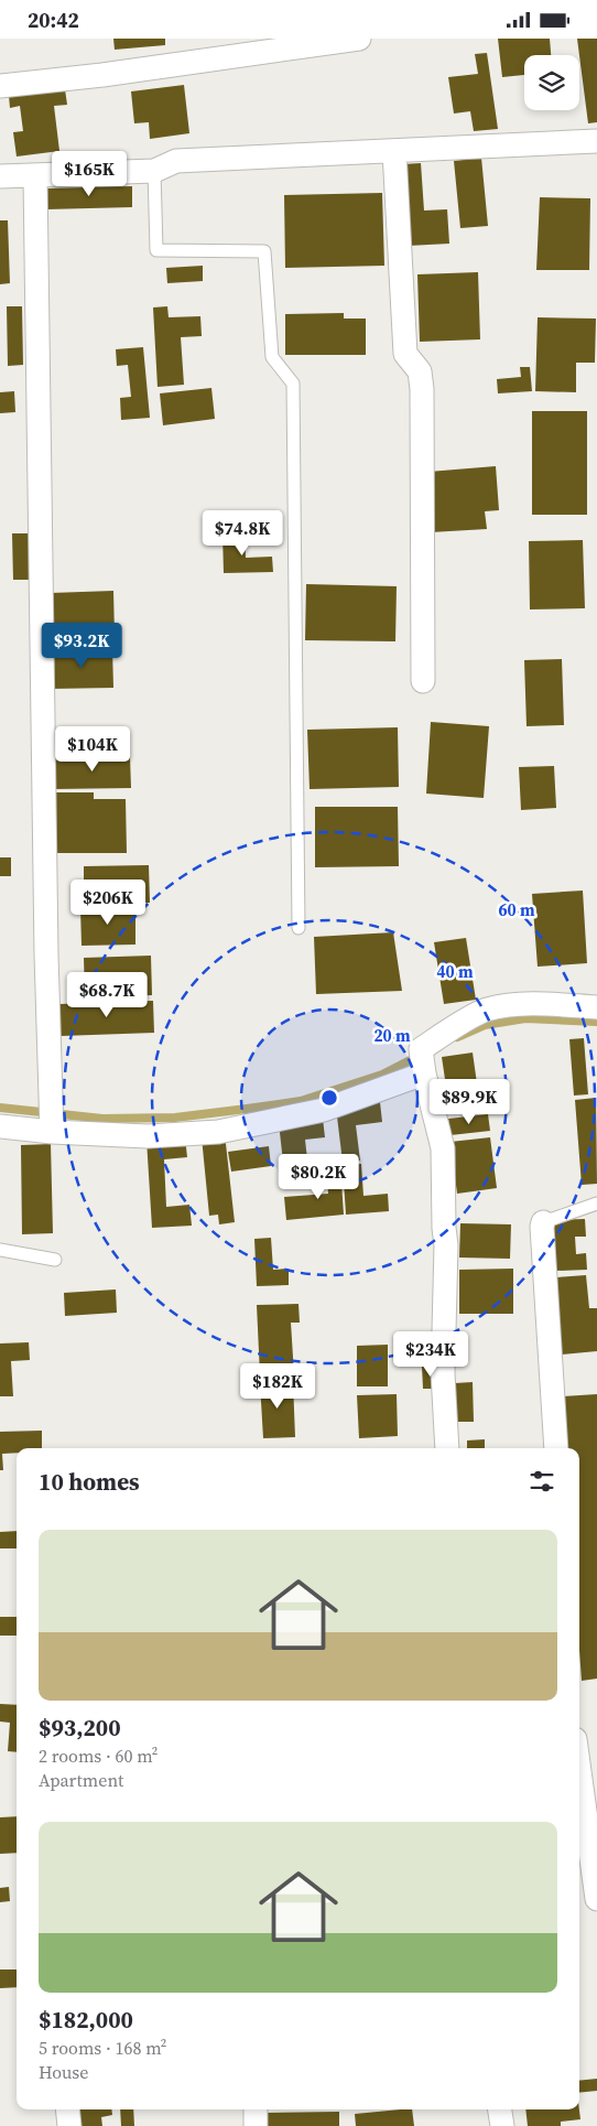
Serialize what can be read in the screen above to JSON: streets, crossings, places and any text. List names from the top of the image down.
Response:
{
  "page": {
    "status": "20:42",
    "price": [
      "$165K",
      "$74.8K",
      "$93.2K",
      "$104K",
      "$206K",
      "$68.7K",
      "$89.9K",
      "$80.2K",
      "$234K",
      "$182K"
    ],
    "heading": "10 homes",
    "list": [
      {
        "name": "$93,200",
        "note": "2 rooms · 60 m² · Apartment"
      },
      {
        "name": "$182,000",
        "note": "5 rooms · 168 m² · House"
      }
    ]
  },
  "rings": ["60 m", "40 m", "20 m"]
}
